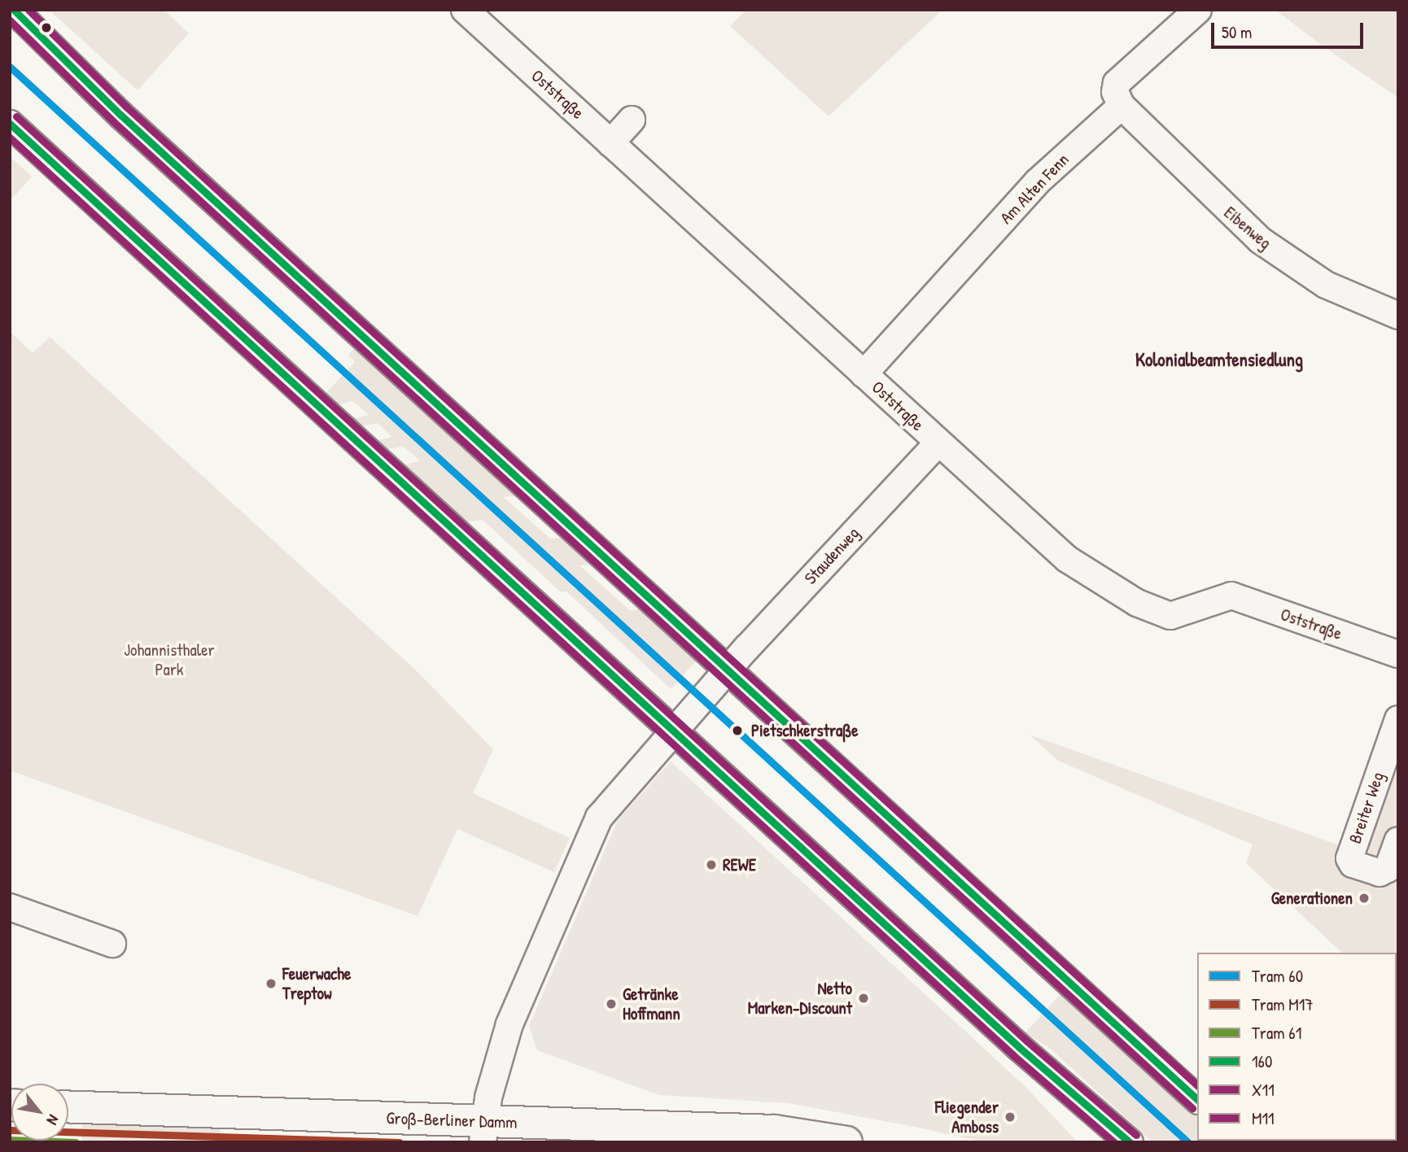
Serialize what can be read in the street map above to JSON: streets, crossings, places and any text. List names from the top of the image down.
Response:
{
  "streets": {
    "main road": ["Groß-Berliner Damm"],
    "street": [
      "Oststraße",
      "Am Alten Fenn",
      "Eibenweg",
      "Staudenweg",
      "Breiter Weg"
    ]
  },
  "crossings": [
    ["Oststraße", "Am Alten Fenn"],
    ["Oststraße", "Staudenweg"],
    ["Am Alten Fenn", "Eibenweg"]
  ],
  "districts": ["Kolonialbeamtensiedlung"],
  "parks": ["Johannisthaler Park"],
  "places": [
    "Pietschkerstraße",
    "REWE",
    "Generationen",
    "Feuerwache Treptow",
    "Netto Marken-Discount",
    "Getränke Hoffmann",
    "Fliegender Amboss"
  ],
  "lines": [
    "transit line 160",
    "transit line M11",
    "transit line X11",
    "tram line 60",
    "tram line M17",
    "tram line 61"
  ],
  "legend": [
    "Tram 60",
    "Tram M17",
    "Tram 61",
    "160",
    "X11",
    "M11"
  ],
  "scale_bar": "50 m",
  "north": "bottom right"
}
